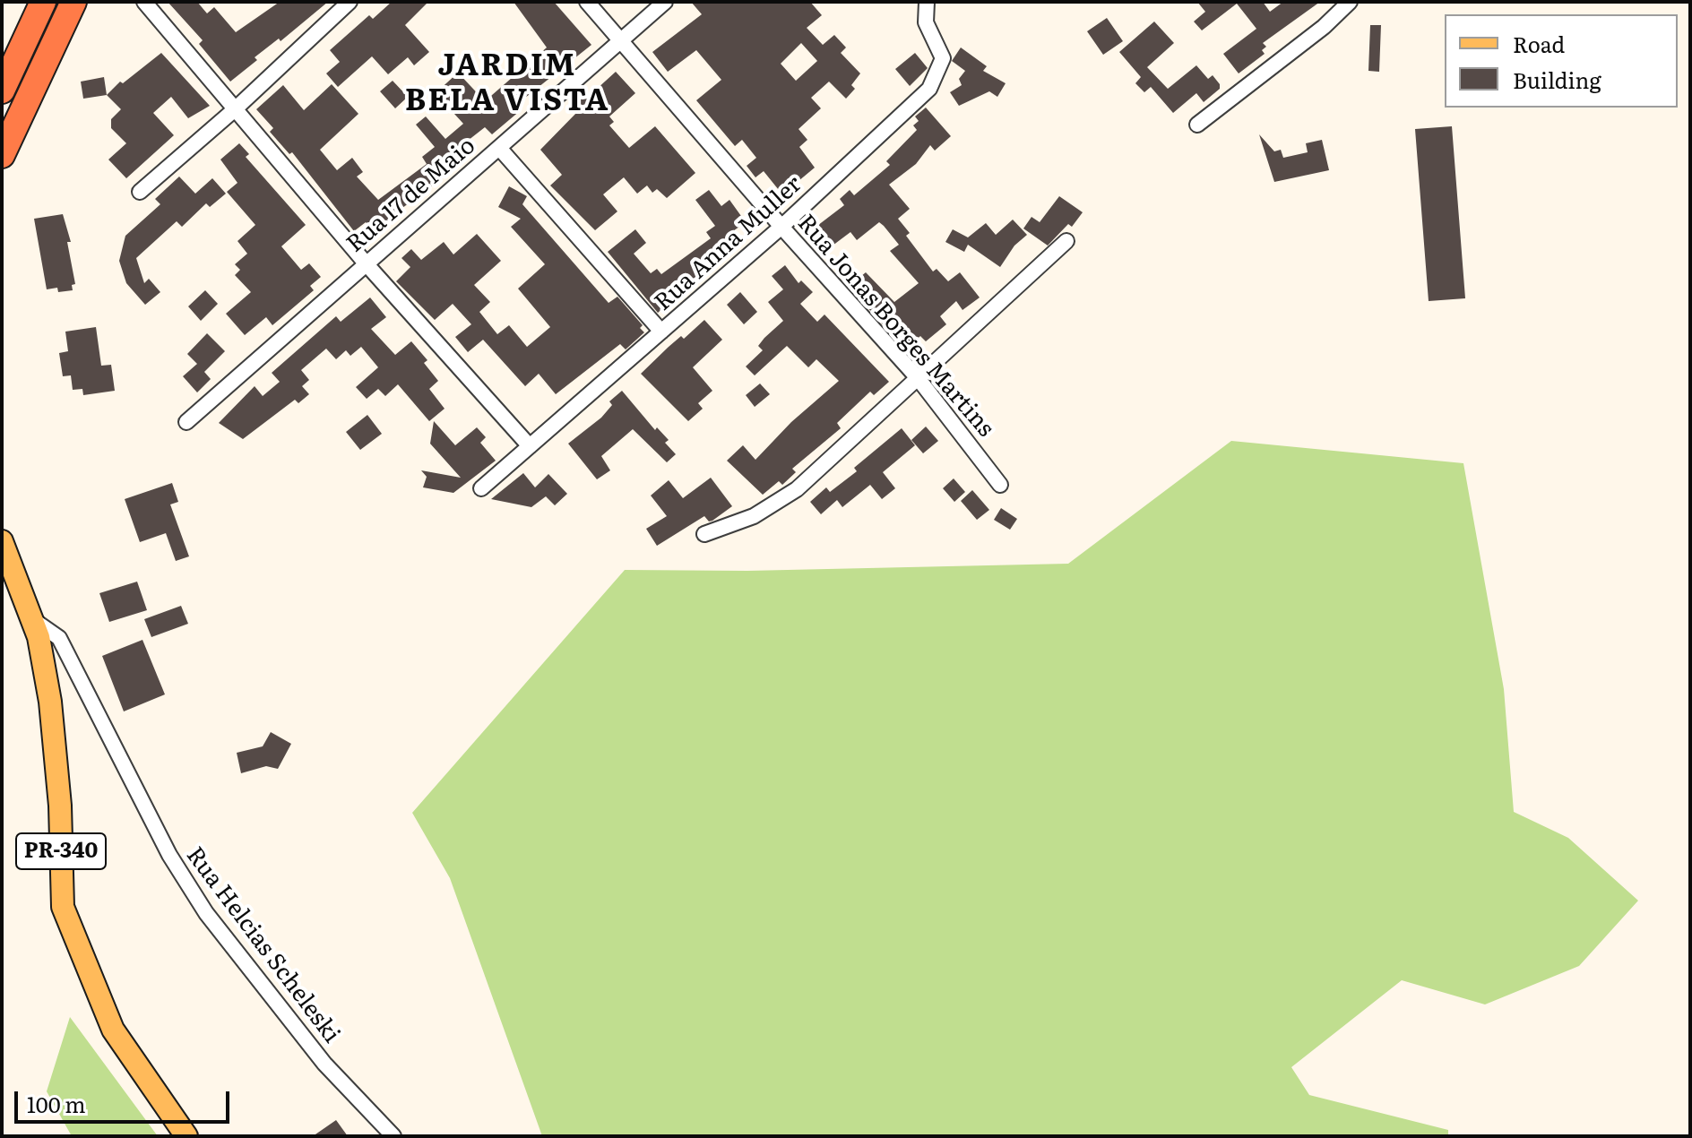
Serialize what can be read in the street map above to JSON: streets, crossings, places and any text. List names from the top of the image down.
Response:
{
  "streets": {
    "main road": ["PR-340"],
    "street": [
      "Rua 17 de Maio",
      "Rua Anna Muller",
      "Rua Jonas Borges Martins",
      "Rua Helcias Scheleski"
    ]
  },
  "crossings": [
    ["Rua 17 de Maio", "Rua Jonas Borges Martins"],
    ["Rua Anna Muller", "Rua Jonas Borges Martins"],
    ["PR-340", "Rua Helcias Scheleski"]
  ],
  "districts": ["JARDIM BELA VISTA"],
  "legend": ["Road", "Building"],
  "scale_bar": "100 m"
}
